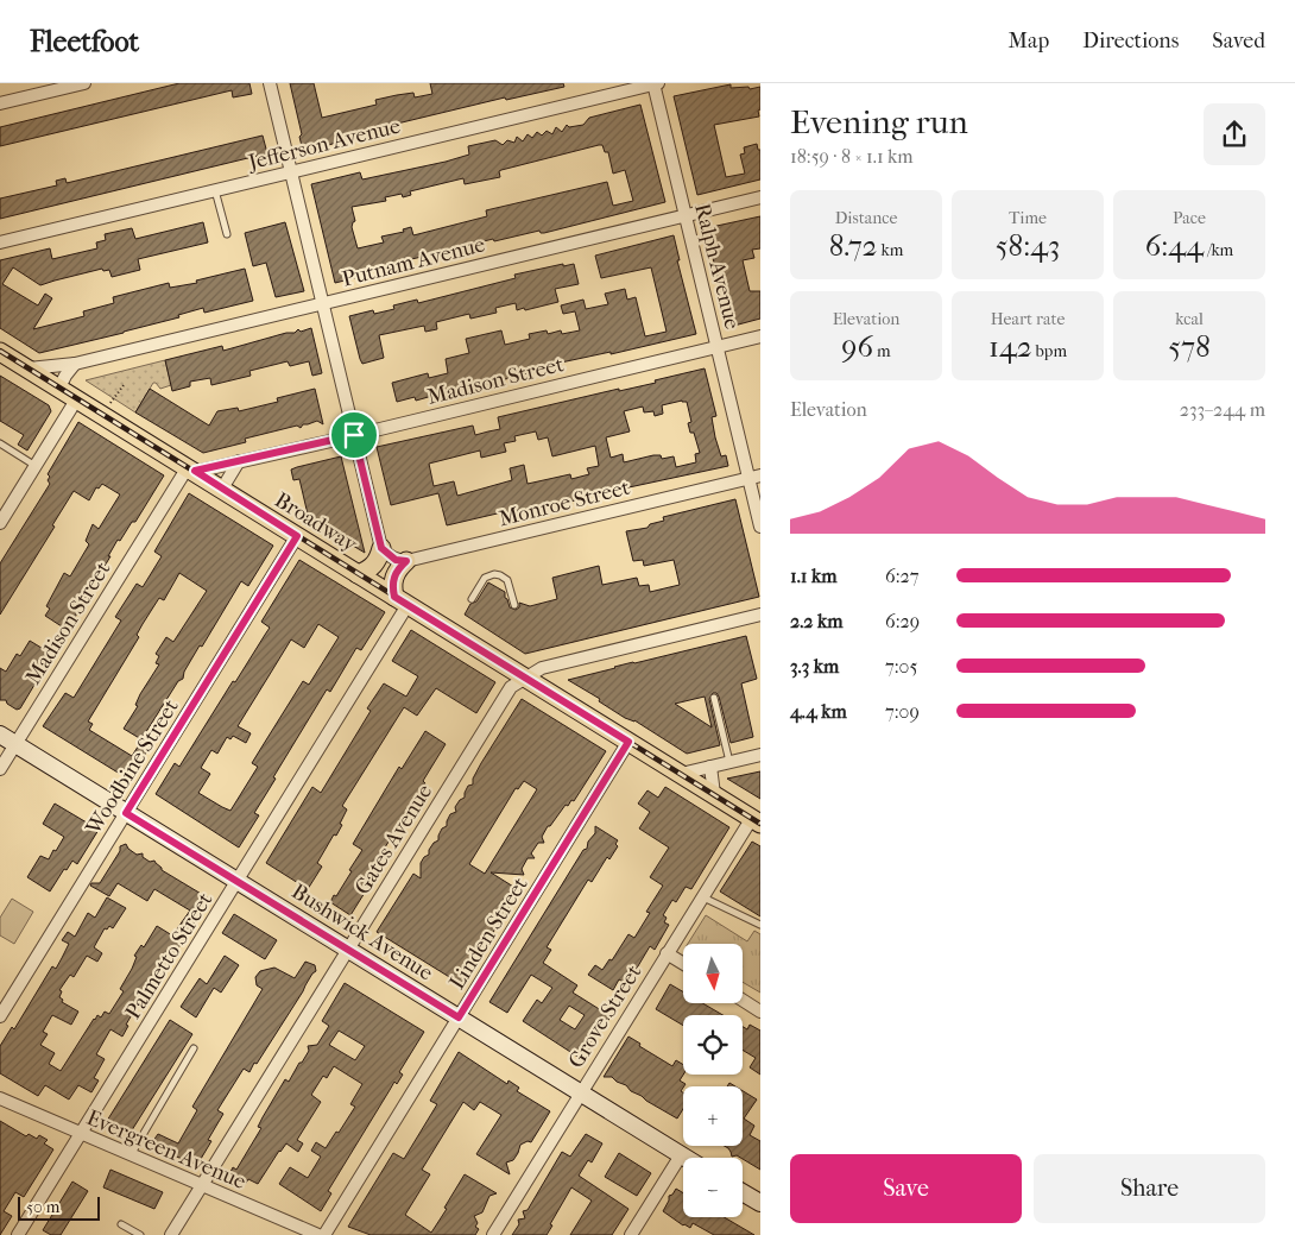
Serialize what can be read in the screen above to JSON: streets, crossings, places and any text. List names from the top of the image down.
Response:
{
  "streets": {
    "main road": ["Broadway", "Bushwick Avenue"],
    "street": [
      "Jefferson Avenue",
      "Putnam Avenue",
      "Ralph Avenue",
      "Madison Street",
      "Monroe Street",
      "Woodbine Street",
      "Gates Avenue",
      "Linden Street",
      "Palmetto Street",
      "Grove Street",
      "Evergreen Avenue"
    ]
  },
  "crossings": [
    ["Jefferson Avenue", "Ralph Avenue"],
    ["Putnam Avenue", "Ralph Avenue"],
    ["Putnam Avenue", "Broadway"],
    ["Ralph Avenue", "Madison Street"],
    ["Ralph Avenue", "Monroe Street"],
    ["Madison Street", "Broadway"],
    ["Madison Street", "Bushwick Avenue"],
    ["Broadway", "Woodbine Street"],
    ["Broadway", "Gates Avenue"],
    ["Broadway", "Linden Street"],
    ["Broadway", "Palmetto Street"],
    ["Broadway", "Grove Street"],
    ["Woodbine Street", "Bushwick Avenue"],
    ["Gates Avenue", "Bushwick Avenue"],
    ["Gates Avenue", "Evergreen Avenue"],
    ["Bushwick Avenue", "Linden Street"],
    ["Bushwick Avenue", "Palmetto Street"],
    ["Bushwick Avenue", "Grove Street"],
    ["Palmetto Street", "Evergreen Avenue"]
  ],
  "scale_bar": "50 m",
  "north": "bottom",
  "page": {
    "header": "Fleetfoot",
    "nav": ["Map", "Directions", "Saved"],
    "heading": ["Evening run", "18:59 · 8 × 1.1 km"],
    "stats": [
      ["Distance", "8.72 km"],
      ["Time", "58:43"],
      ["Pace", "6:44 /km"],
      ["Elevation", "96 m"],
      ["Heart rate", "142 bpm"],
      ["kcal", "578"]
    ],
    "chart": ["Elevation", "233–244 m"],
    "list": [
      {
        "name": "1.1 km",
        "note": "6:27"
      },
      {
        "name": "2.2 km",
        "note": "6:29"
      },
      {
        "name": "3.3 km",
        "note": "7:05"
      },
      {
        "name": "4.4 km",
        "note": "7:09"
      }
    ],
    "map_buttons": ["+", "−"],
    "buttons": ["Save", "Share"],
    "scale": "50 m"
  }
}
